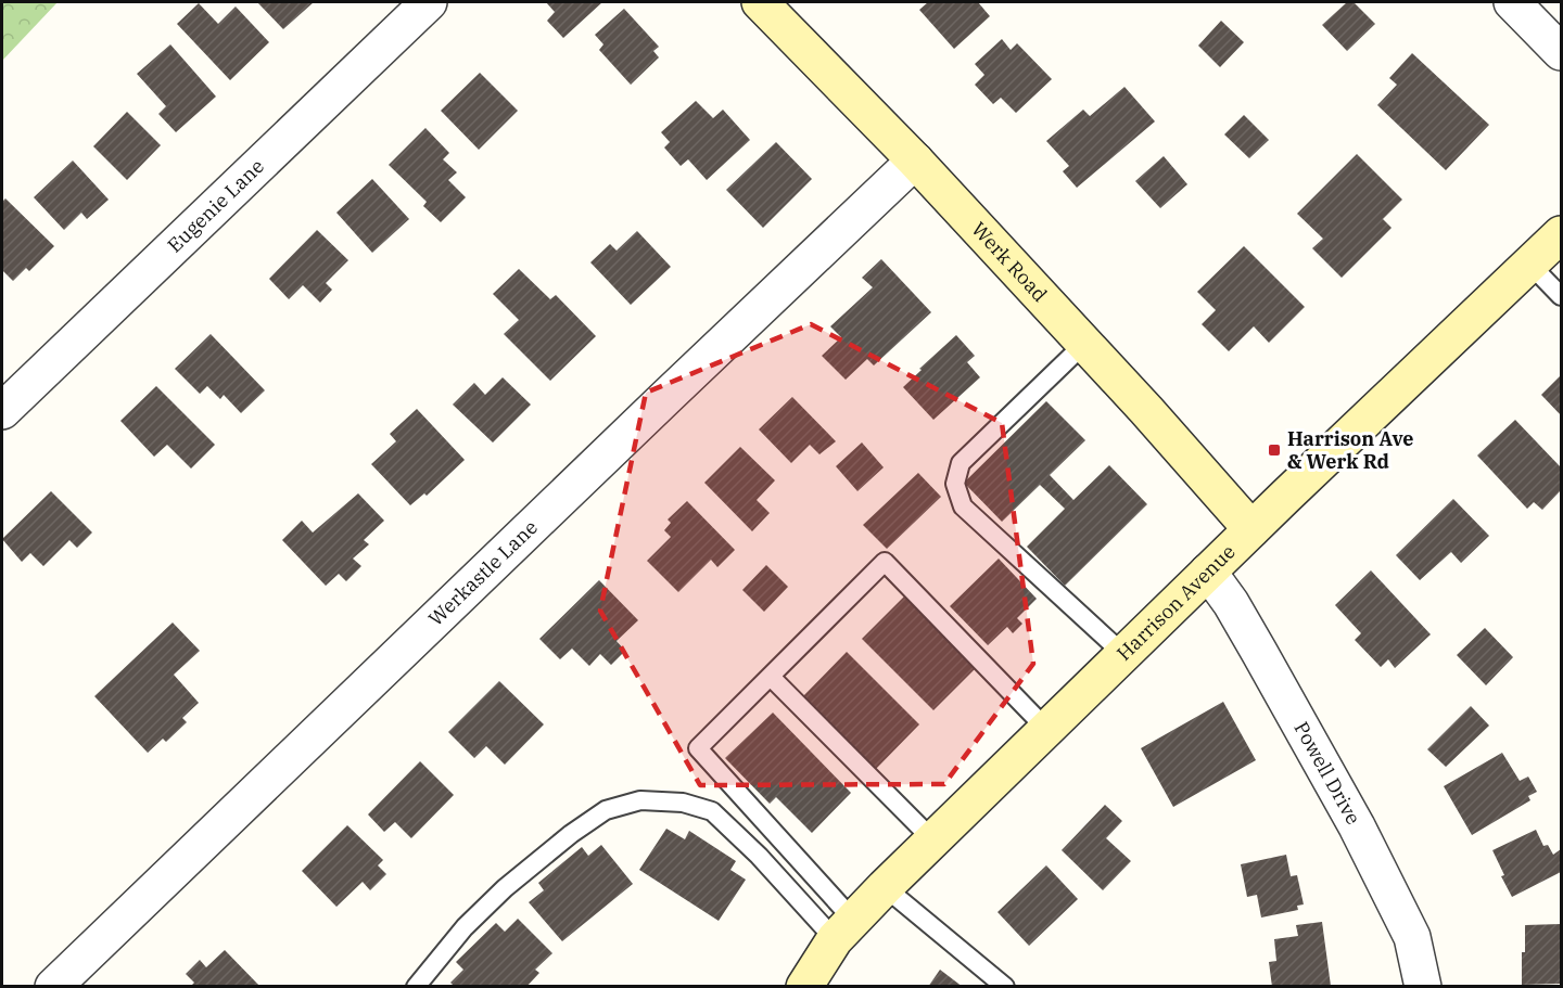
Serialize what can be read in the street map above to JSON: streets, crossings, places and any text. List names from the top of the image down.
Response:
{
  "streets": {
    "main road": ["Werk Road", "Harrison Avenue"],
    "street": ["Eugenie Lane", "Werkastle Lane", "Powell Drive"]
  },
  "crossings": [
    ["Werk Road", "Werkastle Lane"],
    ["Werk Road", "Harrison Avenue"],
    ["Harrison Avenue", "Powell Drive"]
  ],
  "places": {
    "transit": ["Harrison Ave & Werk Rd"]
  }
}
